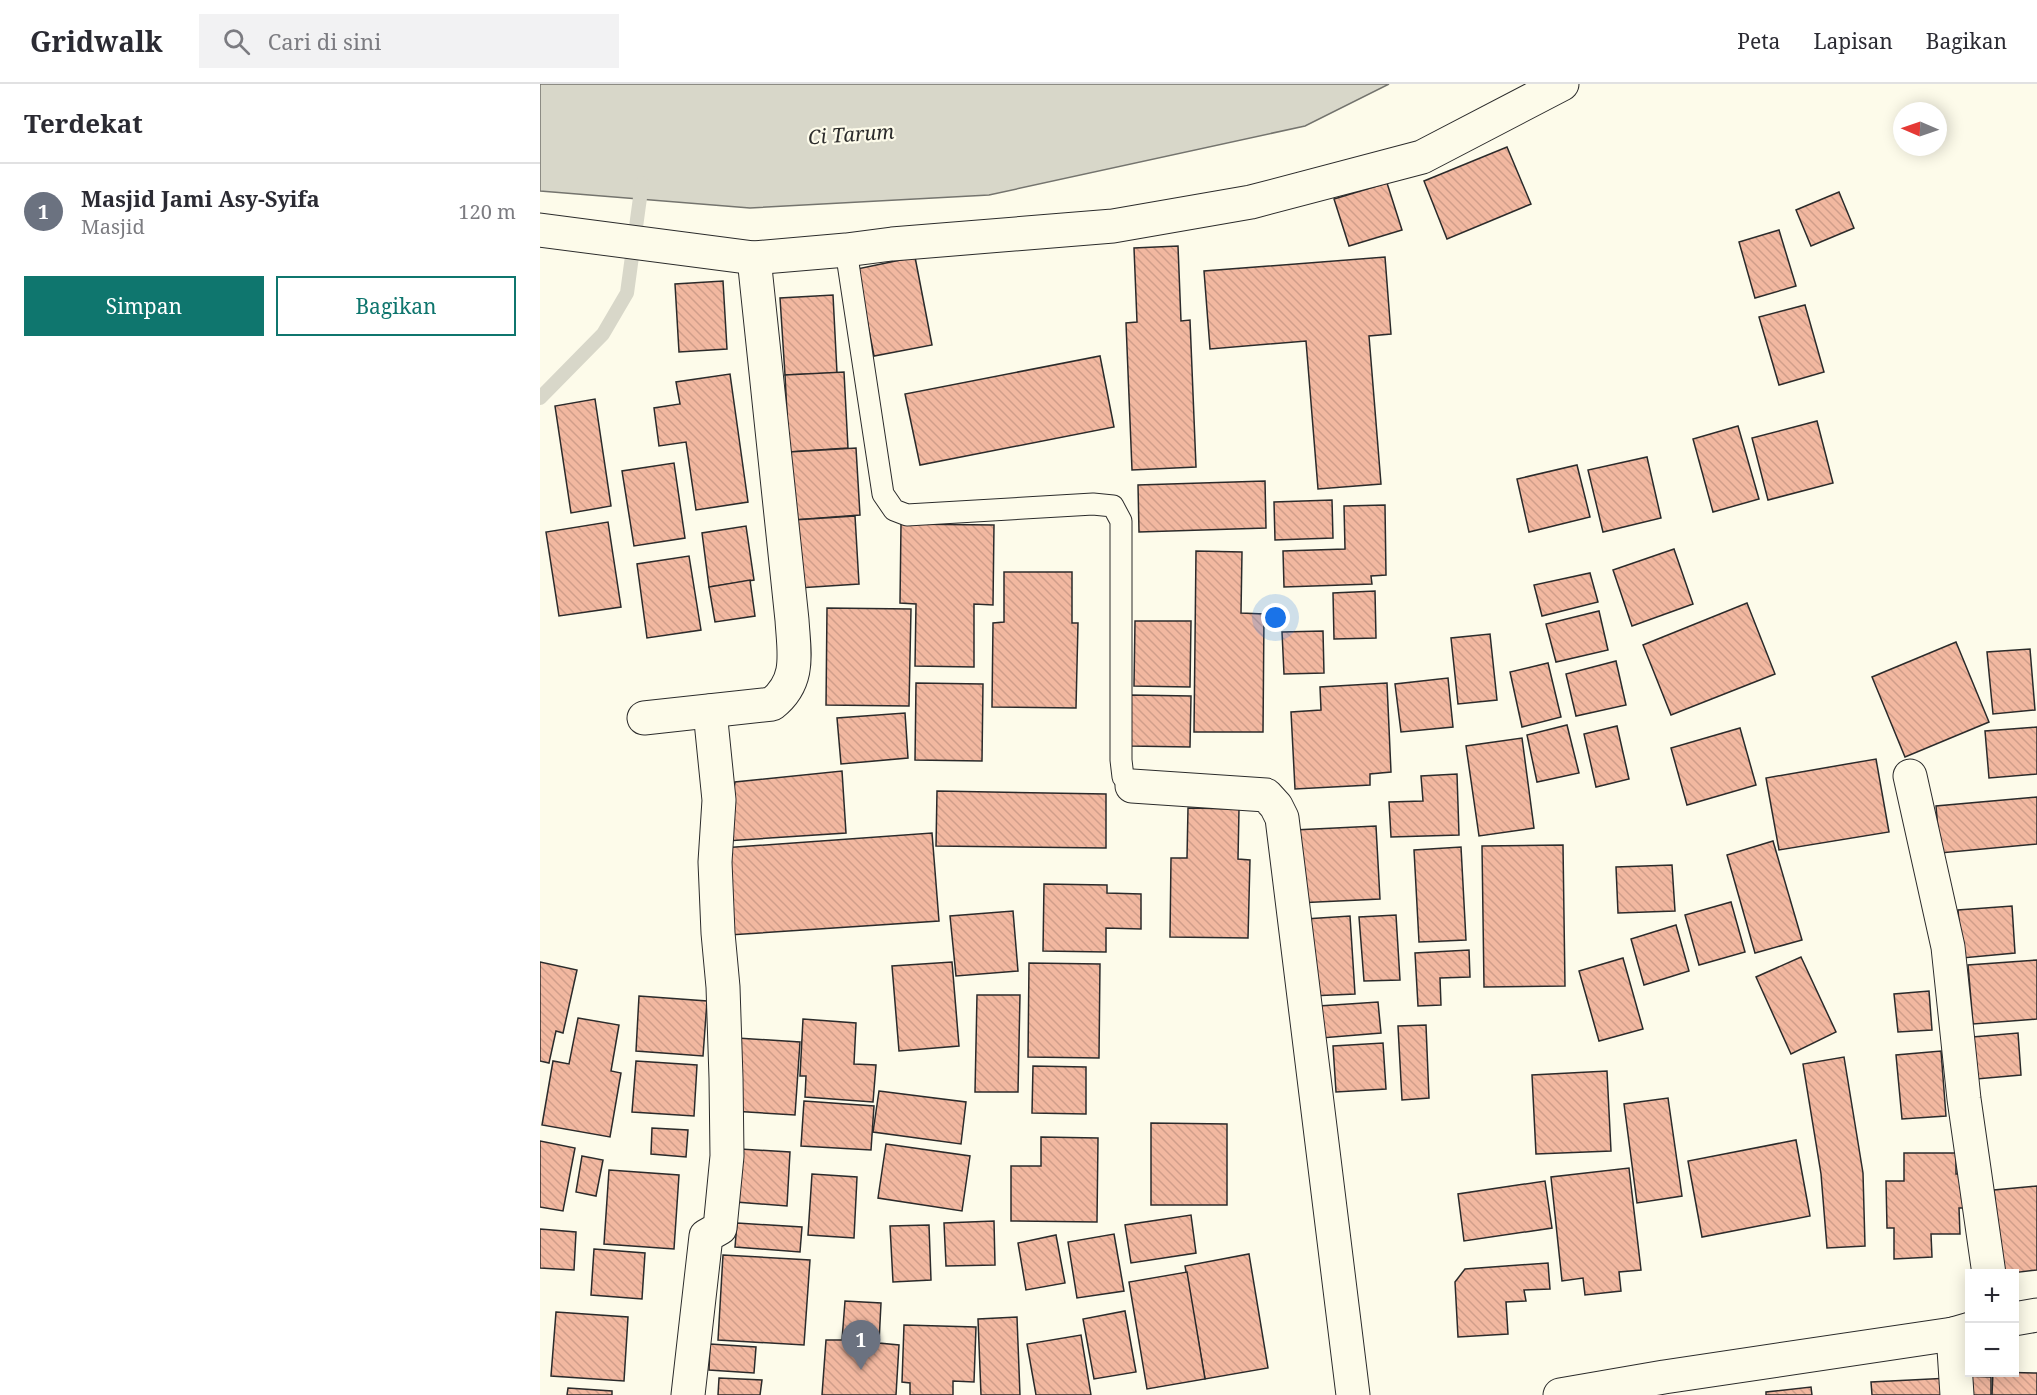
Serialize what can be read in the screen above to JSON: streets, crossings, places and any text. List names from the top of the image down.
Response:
{
  "water": ["Ci Tarum"],
  "north": "left",
  "page": {
    "header": "Gridwalk",
    "search": "Cari di sini",
    "nav": ["Peta", "Lapisan", "Bagikan"],
    "heading": "Terdekat",
    "list": [
      {
        "mark": "1",
        "name": "Masjid Jami Asy-Syifa",
        "note": "Masjid",
        "value": "120 m"
      }
    ],
    "buttons": ["Simpan", "Bagikan"],
    "map_buttons": ["+", "−"],
    "pins": "1"
  }
}
